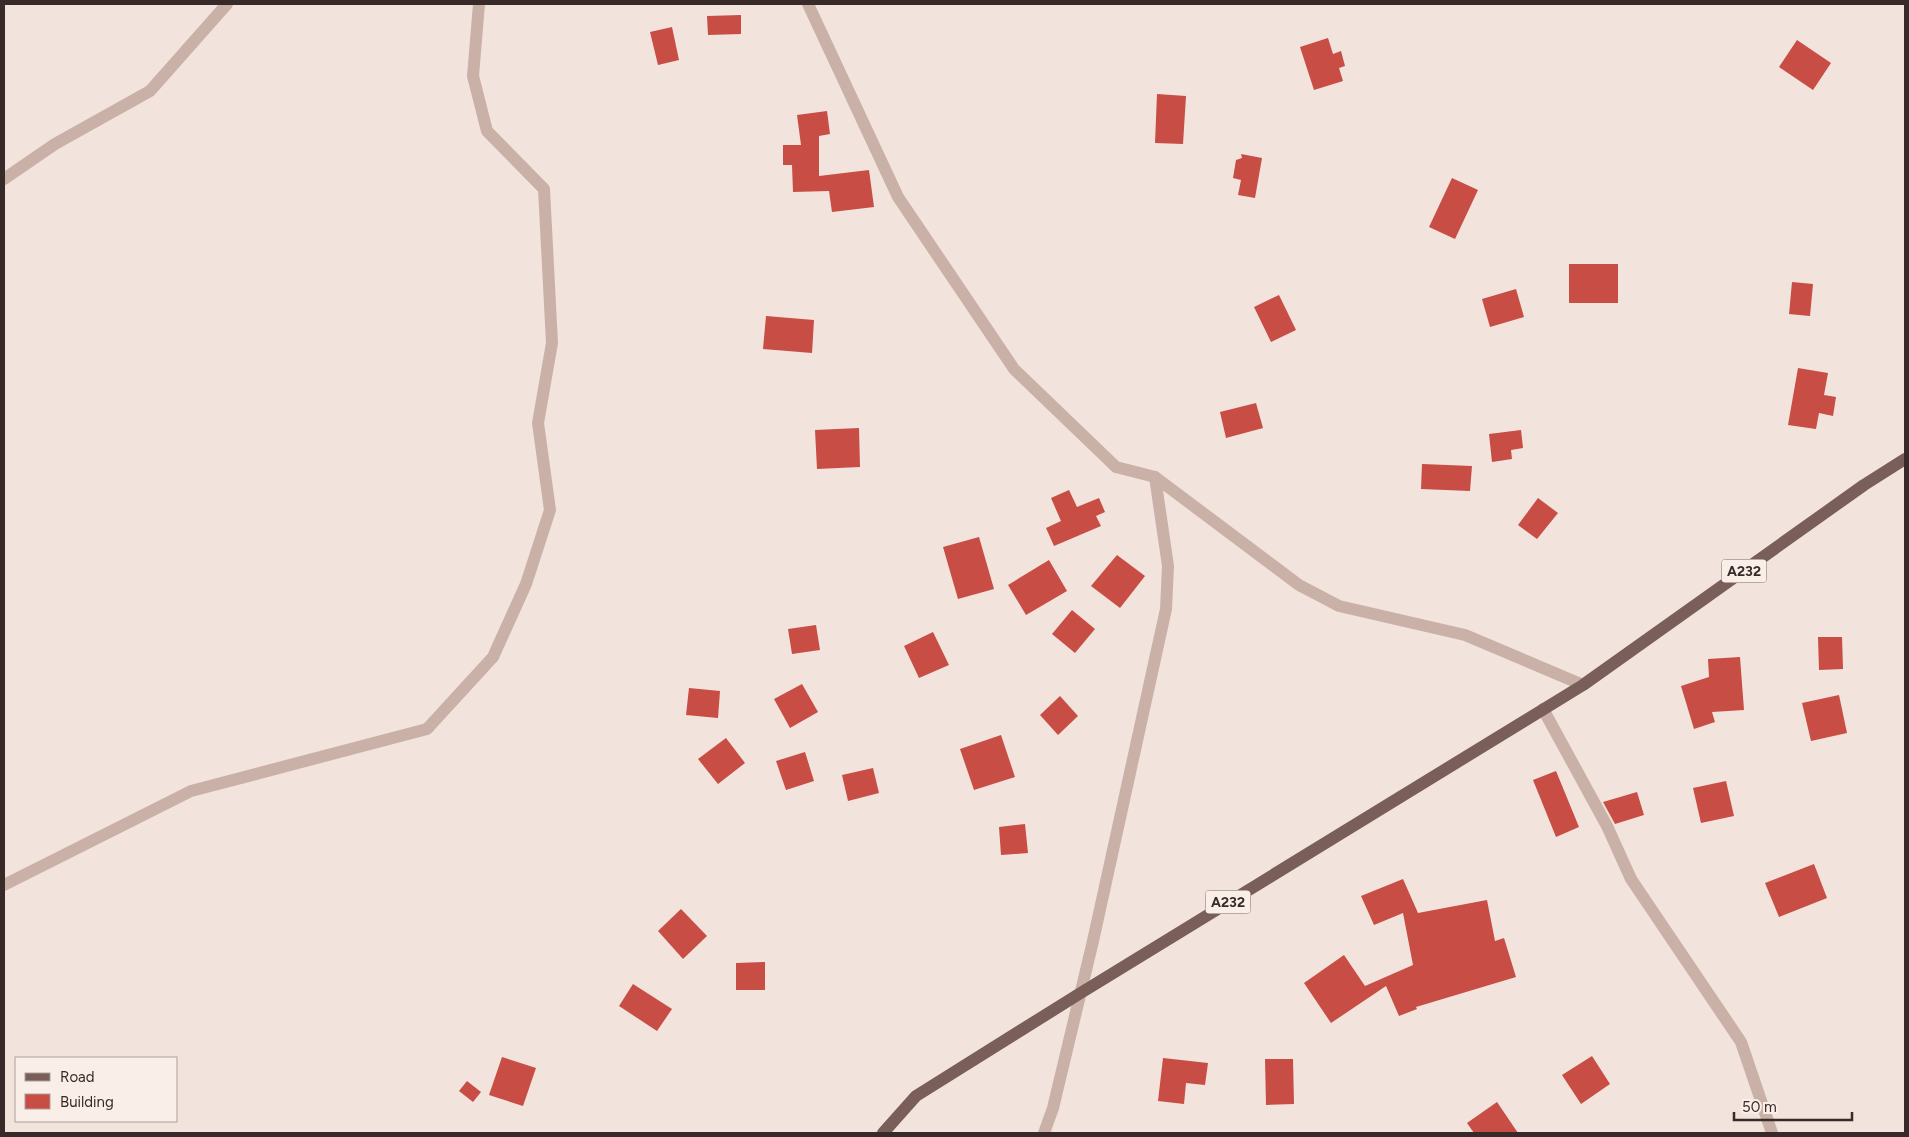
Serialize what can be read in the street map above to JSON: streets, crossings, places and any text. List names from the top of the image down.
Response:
{
  "streets": {
    "main road": ["A232"]
  },
  "legend": ["Road", "Building"],
  "scale_bar": "50 m"
}
